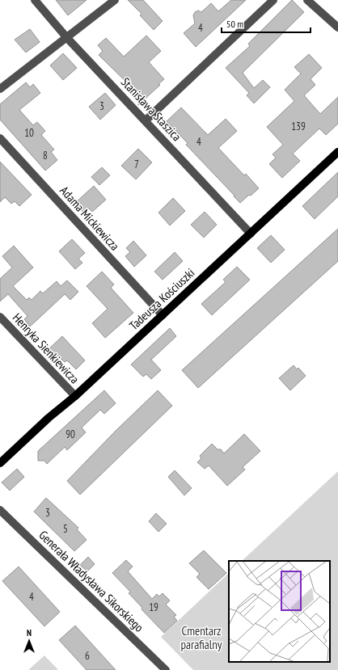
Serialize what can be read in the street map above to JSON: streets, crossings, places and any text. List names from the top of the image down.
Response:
{
  "streets": {
    "main road": ["Tadeusza Kościuszki"],
    "street": [
      "Stanisława Staszica",
      "Adama Mickiewicza",
      "Henryka Sienkiewicza",
      "Generała Władysława Sikorskiego"
    ]
  },
  "crossings": [
    ["Stanisława Staszica", "Tadeusza Kościuszki"],
    ["Adama Mickiewicza", "Tadeusza Kościuszki"],
    ["Tadeusza Kościuszki", "Henryka Sienkiewicza"]
  ],
  "parks": ["Cmentarz parafialny"],
  "house_numbers": [
    "4",
    "3",
    "139",
    "10",
    "4",
    "8",
    "7",
    "90",
    "3",
    "5",
    "4",
    "19",
    "6"
  ],
  "scale_bar": "50 m",
  "north": "top"
}
